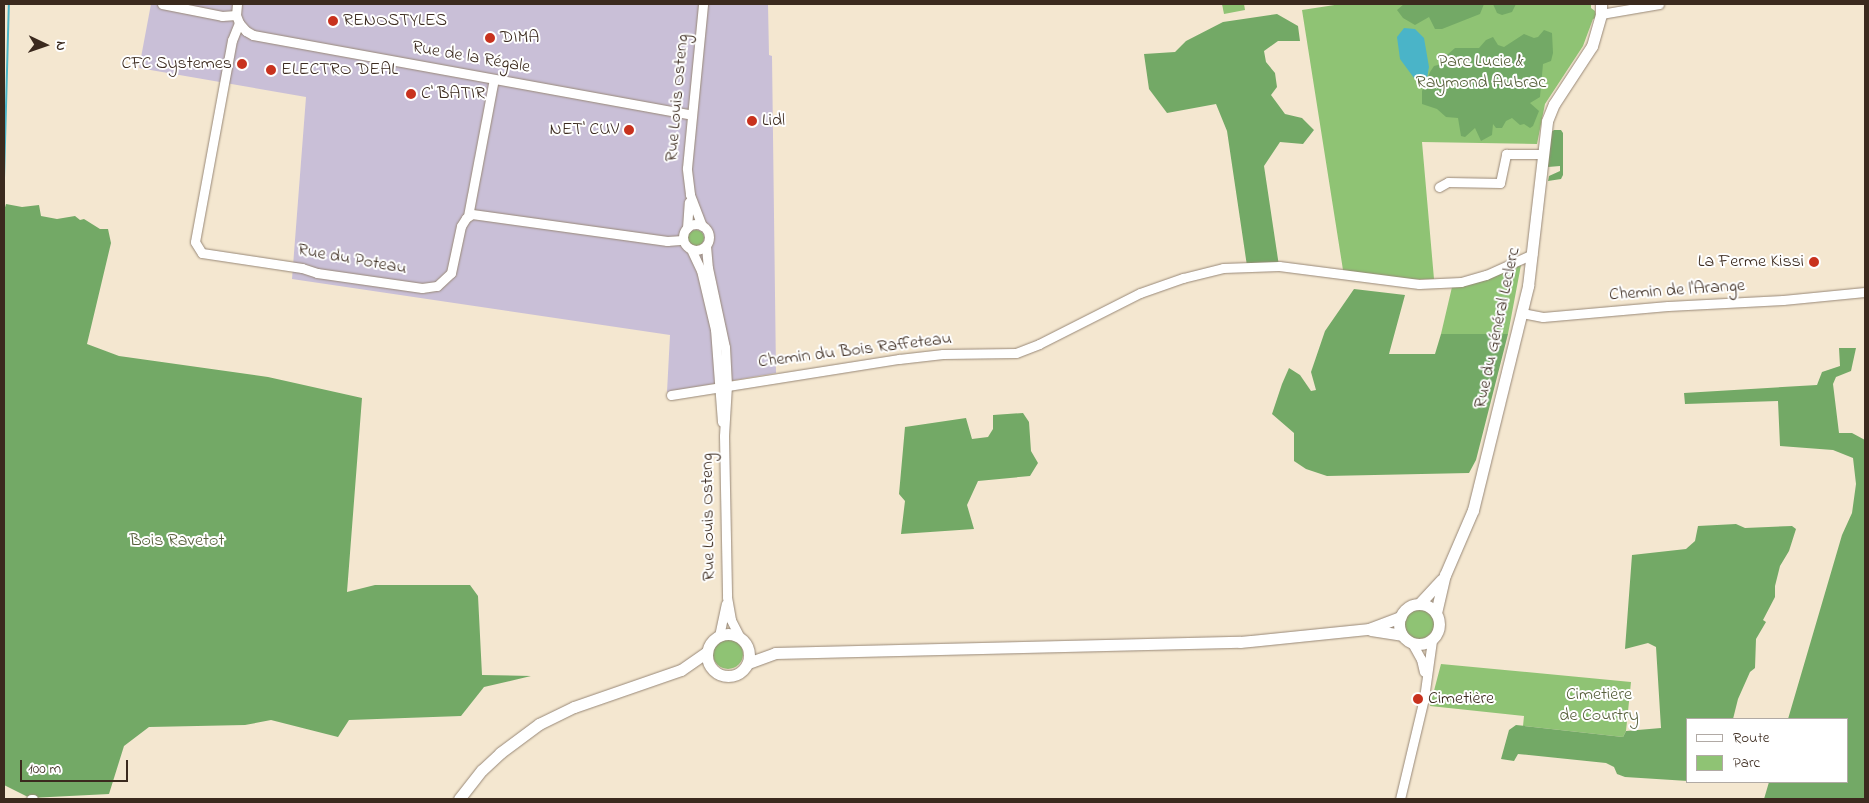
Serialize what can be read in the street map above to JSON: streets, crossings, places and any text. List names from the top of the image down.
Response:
{
  "streets": {
    "main road": ["Rue du Général Leclerc"],
    "street": [
      "Rue de la Régale",
      "Rue Louis Osteng",
      "Rue du Poteau",
      "Chemin de l'Arange",
      "Chemin du Bois Raffeteau"
    ]
  },
  "crossings": [
    ["Rue de la Régale", "Rue Louis Osteng"],
    ["Rue de la Régale", "Rue du Poteau"],
    ["Rue Louis Osteng", "Chemin du Bois Raffeteau"],
    ["Chemin de l'Arange", "Rue du Général Leclerc"],
    ["Rue du Général Leclerc", "Chemin du Bois Raffeteau"]
  ],
  "parks": ["Parc Lucie & Raymond Aubrac", "Bois Ravetot", "Cimetière de Courtry"],
  "places": [
    "RENOSTYLES",
    "DIMA",
    "CFC Systemes",
    "ELECTRO DEAL",
    "C' BATIR",
    "Lidl",
    "NET' CUV",
    "La Ferme Kissi",
    "Cimetière"
  ],
  "legend": ["Route", "Parc"],
  "scale_bar": "100 m",
  "north": "right"
}
